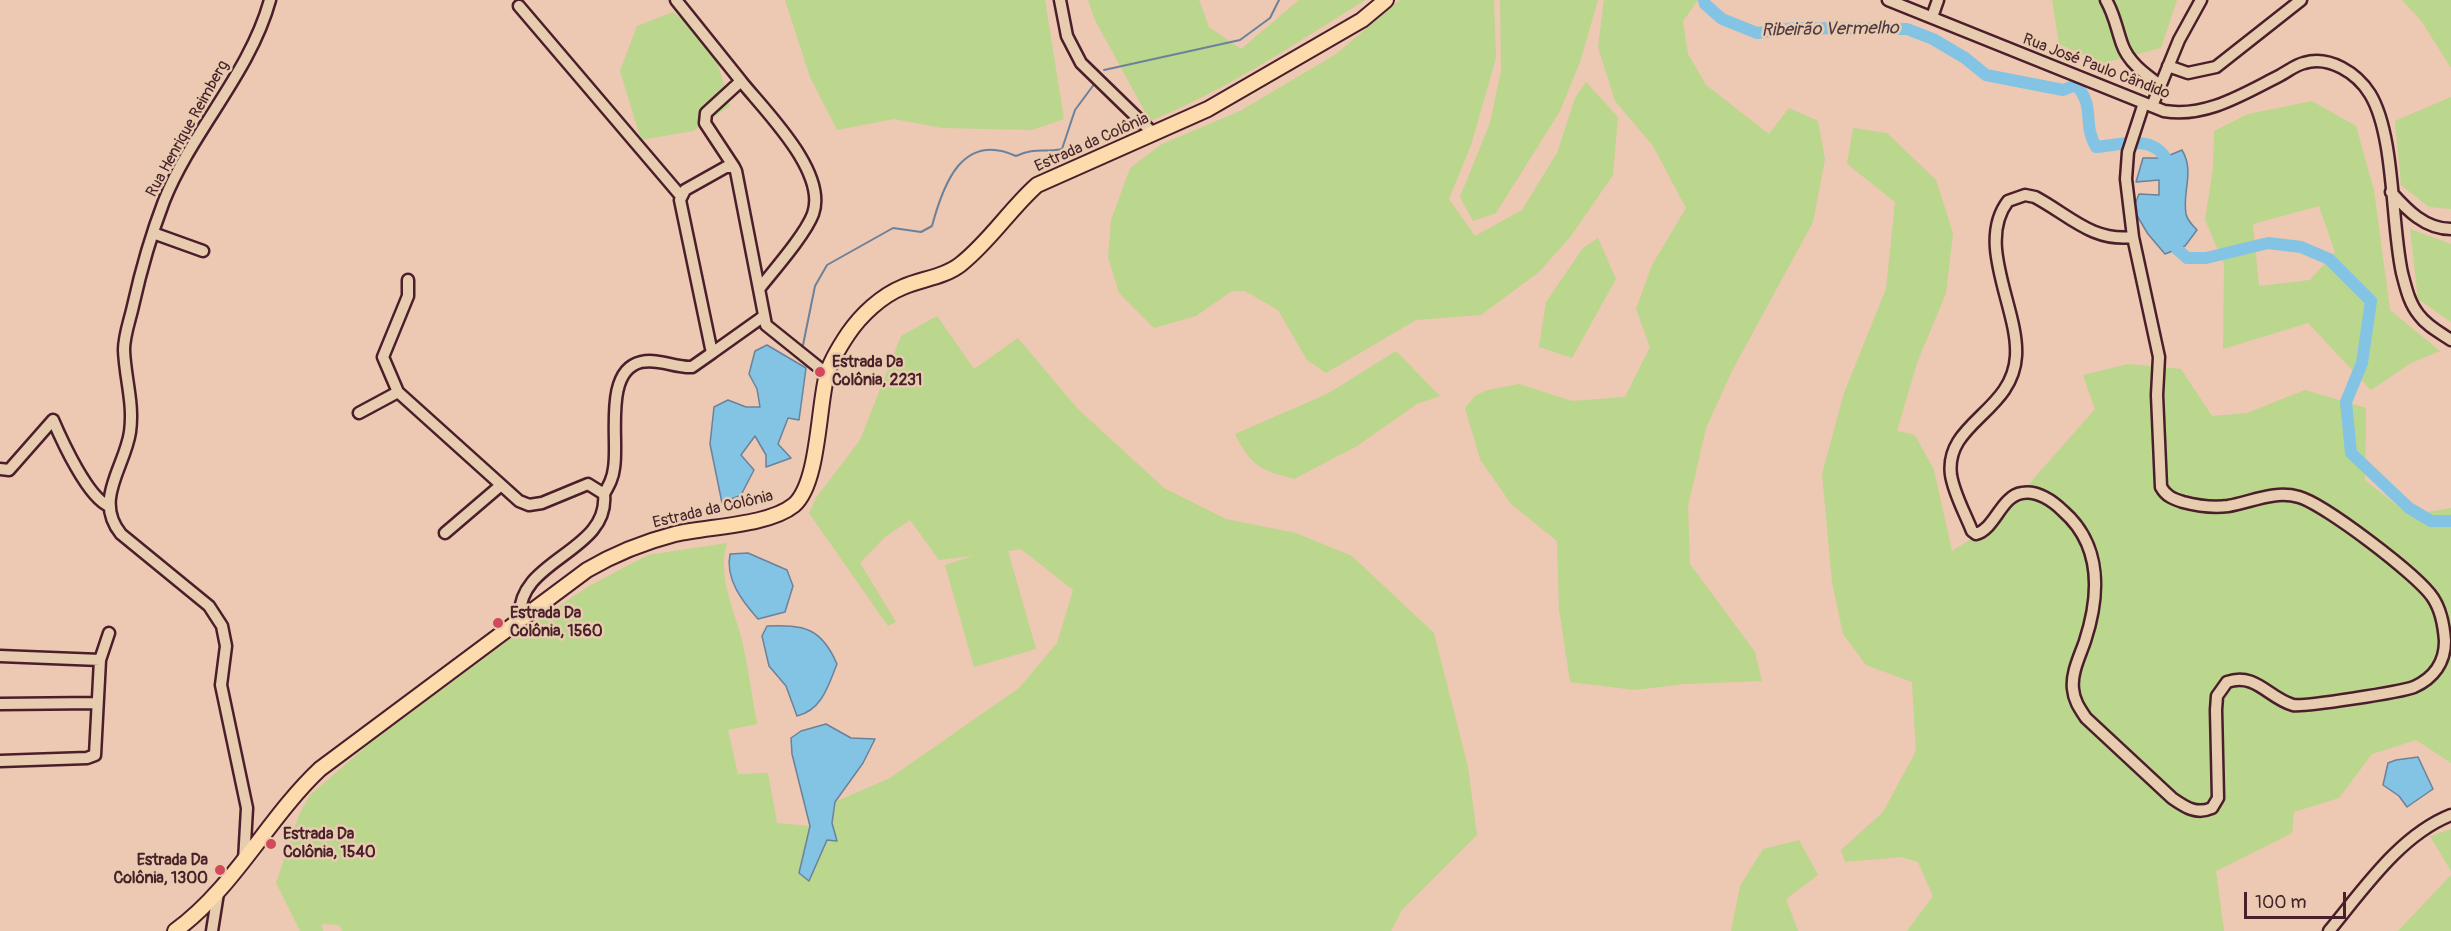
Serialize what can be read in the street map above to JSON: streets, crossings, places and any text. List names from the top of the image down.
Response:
{
  "streets": {
    "main road": ["Estrada da Colônia"],
    "street": ["Rua José Paulo Cândido", "Rua Henrique Reimberg"]
  },
  "water": ["Ribeirão Vermelho"],
  "places": [
    "Estrada Da Colônia, 2231",
    "Estrada Da Colônia, 1560",
    "Estrada Da Colônia, 1540",
    "Estrada Da Colônia, 1300"
  ],
  "scale_bar": "100 m"
}
